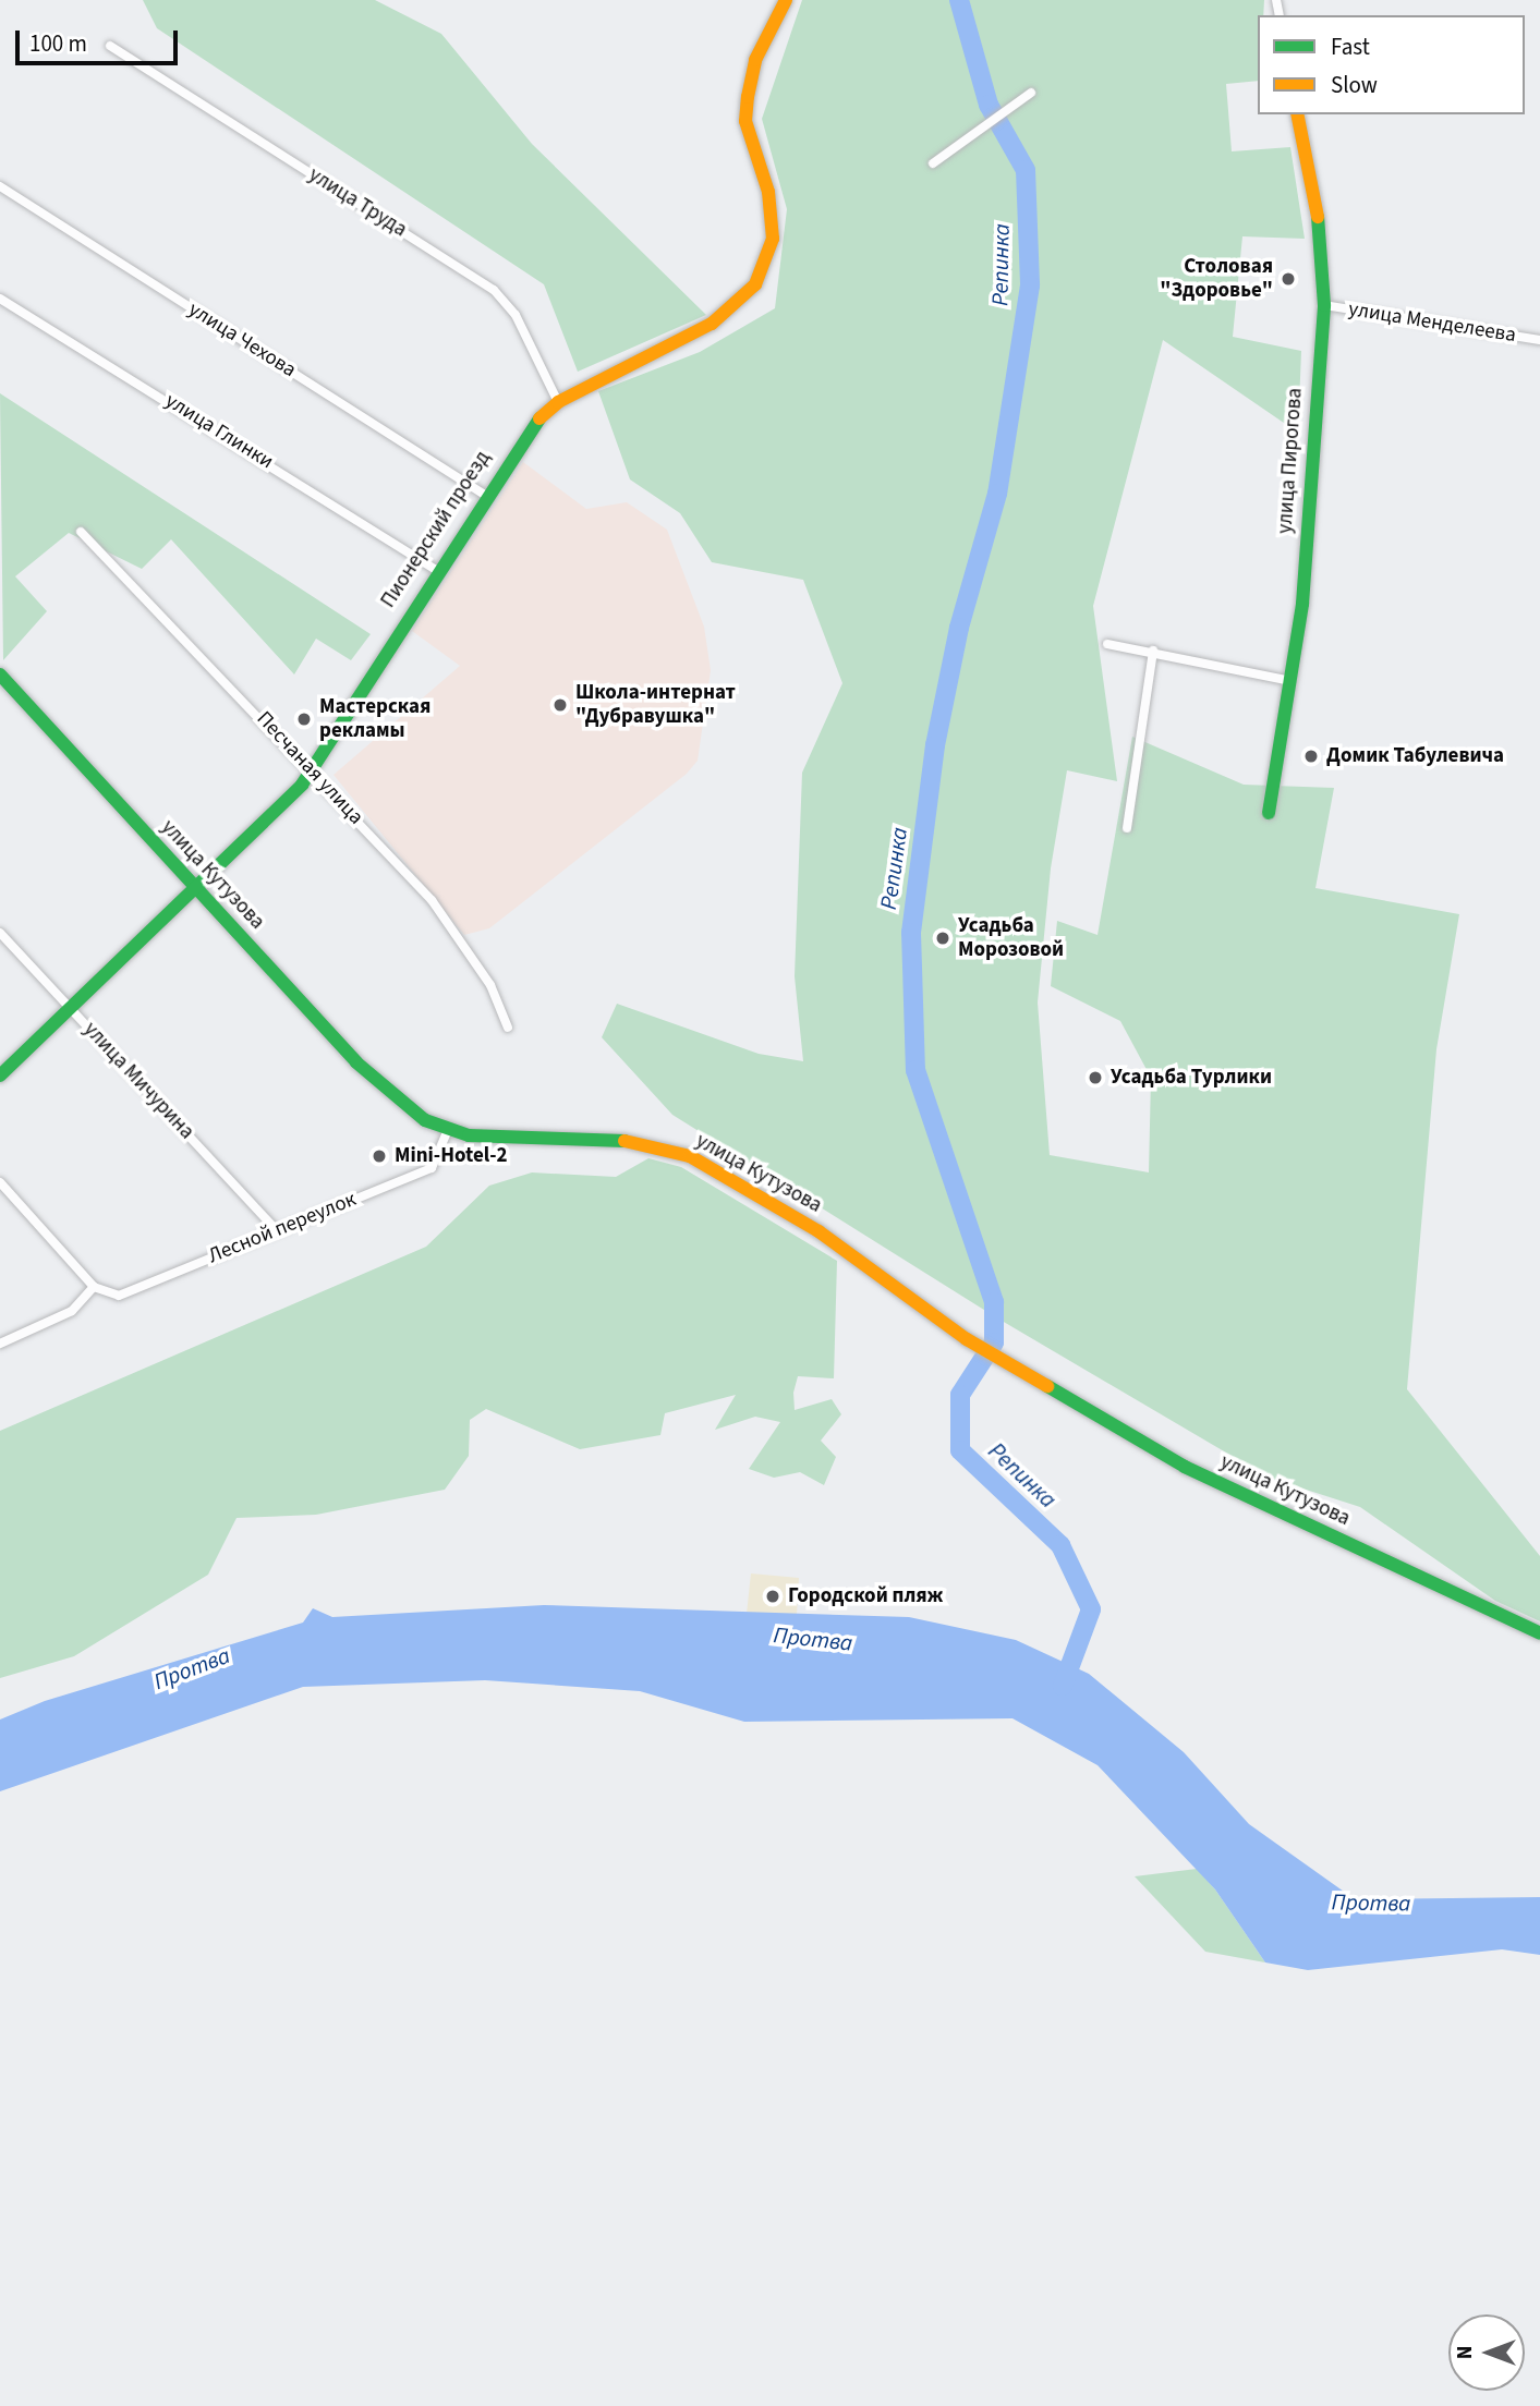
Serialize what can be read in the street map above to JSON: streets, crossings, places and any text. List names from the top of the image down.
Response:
{
  "streets": {
    "street": [
      "улица Труда",
      "улица Менделеева",
      "улица Чехова",
      "улица Глинки",
      "улица Пирогова",
      "Пионерский проезд",
      "Песчаная улица",
      "улица Кутузова",
      "улица Мичурина",
      "Лесной переулок"
    ]
  },
  "crossings": [
    ["улица Труда", "Пионерский проезд"],
    ["улица Менделеева", "улица Пирогова"],
    ["улица Чехова", "Пионерский проезд"],
    ["улица Глинки", "Пионерский проезд"],
    ["Пионерский проезд", "Песчаная улица"],
    ["Пионерский проезд", "улица Кутузова"],
    ["Пионерский проезд", "улица Мичурина"],
    ["улица Кутузова", "Лесной переулок"],
    ["улица Мичурина", "Лесной переулок"]
  ],
  "water": ["Репинка", "Протва"],
  "places": [
    "Столовая \"Здоровье\"",
    "Школа-интернат \"Дубравушка\"",
    "Мастерская рекламы",
    "Домик Табулевича",
    "Усадьба Морозовой",
    "Усадьба Турлики",
    "Mini-Hotel-2",
    "Городской пляж"
  ],
  "legend": ["Fast", "Slow"],
  "scale_bar": "100 m",
  "north": "left"
}
